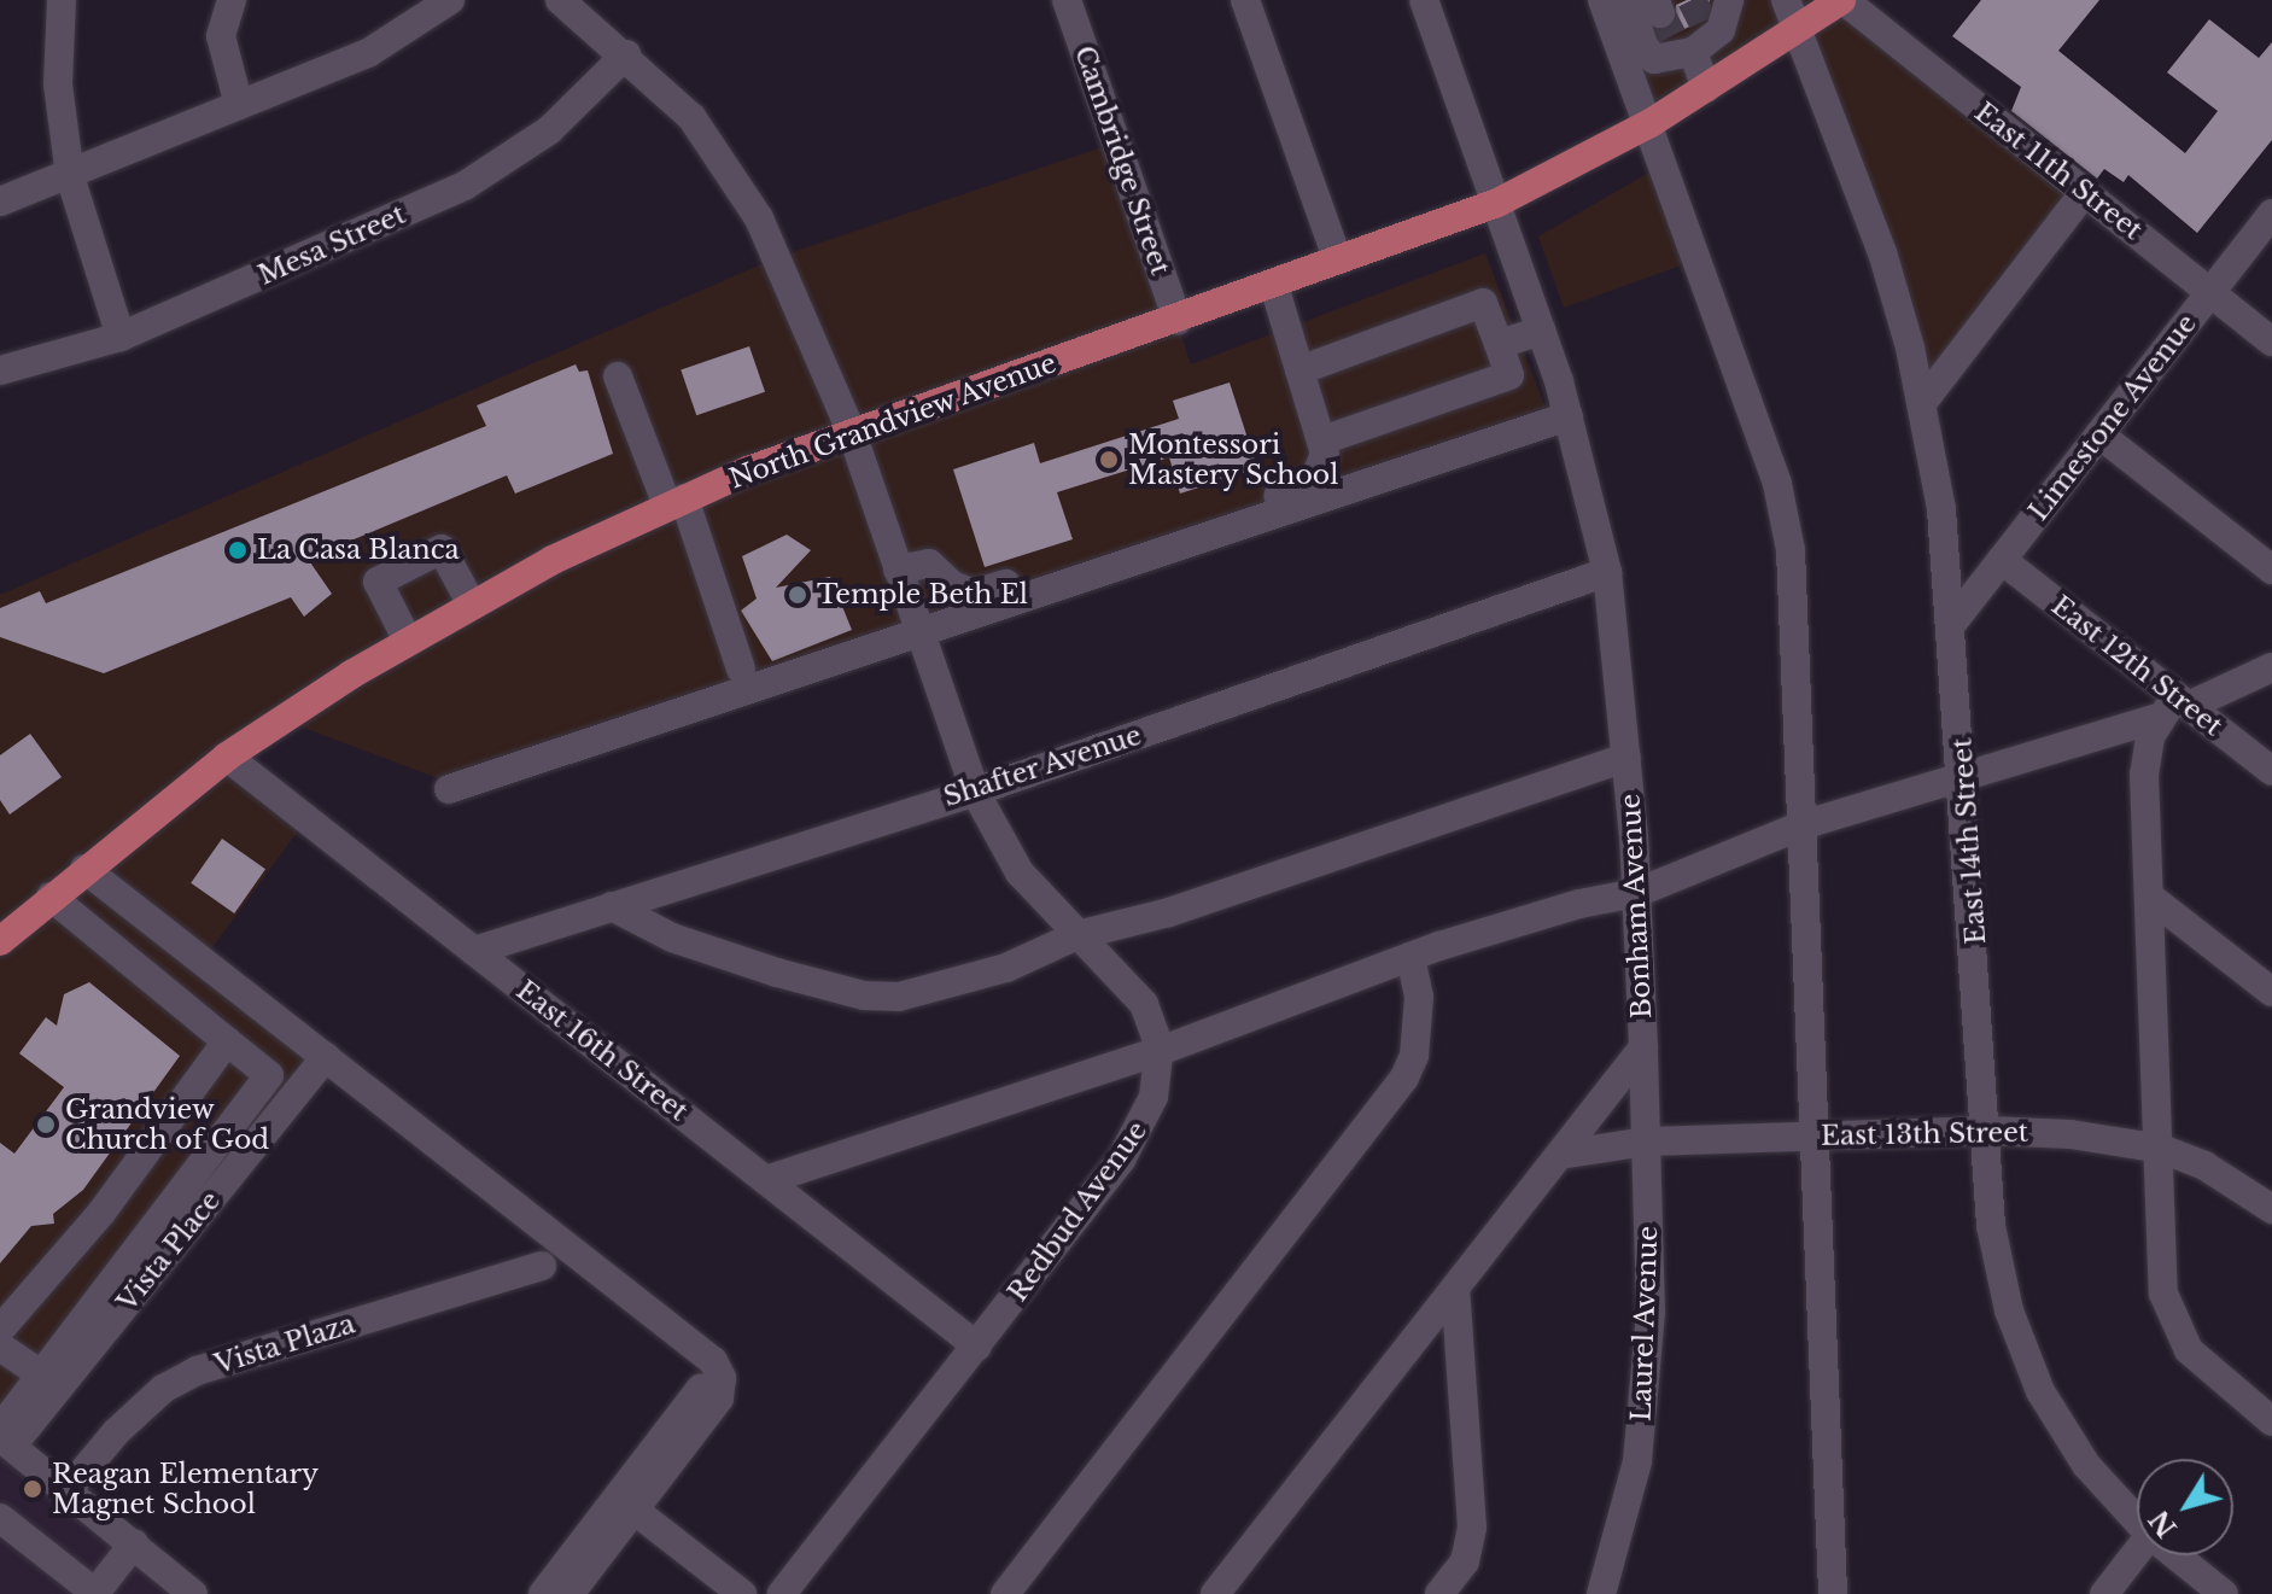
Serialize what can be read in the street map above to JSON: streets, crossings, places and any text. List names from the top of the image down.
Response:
{
  "streets": {
    "main road": ["North Grandview Avenue"],
    "street": [
      "Cambridge Street",
      "East 11th Street",
      "Mesa Street",
      "Limestone Avenue",
      "East 12th Street",
      "Shafter Avenue",
      "East 14th Street",
      "Bonham Avenue",
      "East 16th Street",
      "East 13th Street",
      "Redbud Avenue",
      "Vista Place",
      "Laurel Avenue",
      "Vista Plaza"
    ]
  },
  "crossings": [
    ["Cambridge Street", "North Grandview Avenue"],
    ["East 11th Street", "Limestone Avenue"],
    ["East 11th Street", "North Grandview Avenue"],
    ["Mesa Street", "Redbud Avenue"],
    ["Limestone Avenue", "East 12th Street"],
    ["Limestone Avenue", "East 14th Street"],
    ["North Grandview Avenue", "East 14th Street"],
    ["North Grandview Avenue", "Bonham Avenue"],
    ["North Grandview Avenue", "East 16th Street"],
    ["North Grandview Avenue", "Redbud Avenue"],
    ["Shafter Avenue", "Bonham Avenue"],
    ["Shafter Avenue", "East 16th Street"],
    ["Shafter Avenue", "Redbud Avenue"],
    ["East 14th Street", "East 13th Street"],
    ["Bonham Avenue", "East 13th Street"],
    ["Bonham Avenue", "Laurel Avenue"],
    ["East 16th Street", "Redbud Avenue"],
    ["East 13th Street", "Laurel Avenue"]
  ],
  "places": [
    "Montessori Mastery School",
    "La Casa Blanca",
    "Temple Beth El",
    "Grandview Church of God",
    "Reagan Elementary Magnet School"
  ],
  "north": "bottom left"
}
